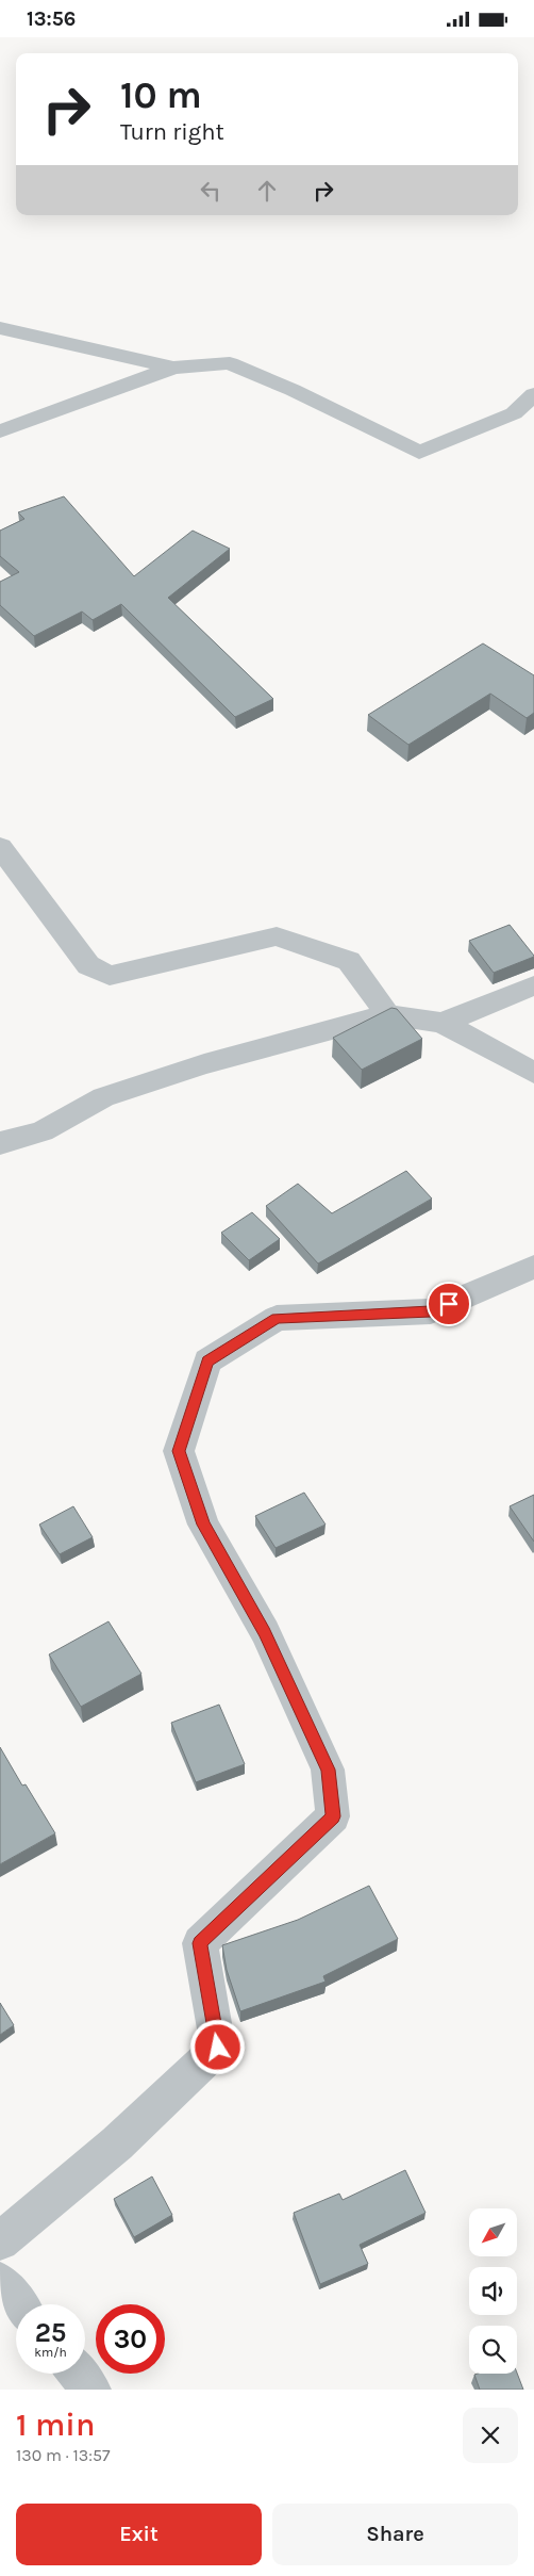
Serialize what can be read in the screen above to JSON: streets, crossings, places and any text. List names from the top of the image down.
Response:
{
  "north": "bottom left",
  "page": {
    "status": "13:56",
    "turn": ["10 m", "Turn right"],
    "speed": "25 km/h",
    "limit": "30",
    "heading": ["1 min", "130 m · 13:57"],
    "buttons": ["Exit", "Share"]
  }
}
